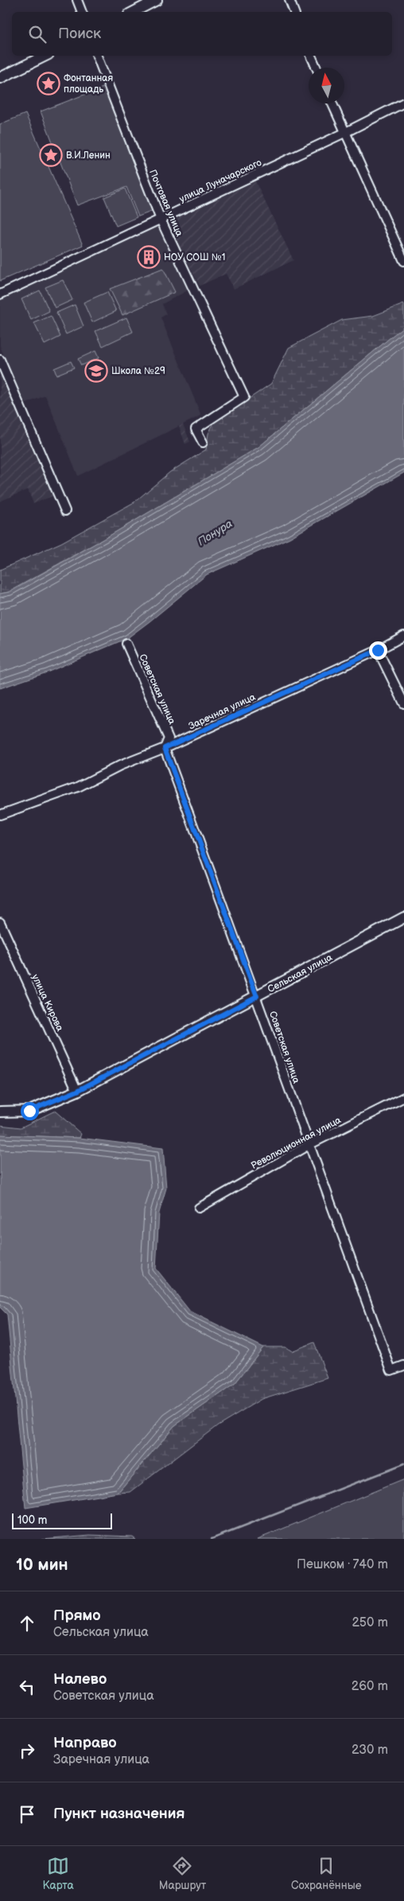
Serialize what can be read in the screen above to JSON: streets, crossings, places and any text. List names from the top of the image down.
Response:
{
  "streets": {
    "street": [
      "улица Луначарского",
      "Почтовая улица",
      "Советская улица",
      "Заречная улица",
      "Сельская улица",
      "улица Кирова",
      "Революционная улица"
    ]
  },
  "crossings": [
    ["улица Луначарского", "Почтовая улица"],
    ["Советская улица", "Заречная улица"],
    ["Советская улица", "Сельская улица"],
    ["Советская улица", "Революционная улица"],
    ["Сельская улица", "улица Кирова"]
  ],
  "water": ["Понура"],
  "places": {
    "place": ["Фонтанная площадь", "В.И.Ленин"],
    "building": ["НОУ СОШ №1"],
    "school or university": ["Школа №29"]
  },
  "scale_bar": "100 m",
  "north": "top",
  "page": {
    "search": "Поиск",
    "scale": "100 m",
    "heading": ["10 мин", "Пешком · 740 m"],
    "list": [
      ["Прямо", "Сельская улица", "250 m"],
      ["Налево", "Советская улица", "260 m"],
      ["Направо", "Заречная улица", "230 m"],
      "Пункт назначения"
    ],
    "nav": ["Карта", "Маршрут", "Сохранённые"]
  }
}
